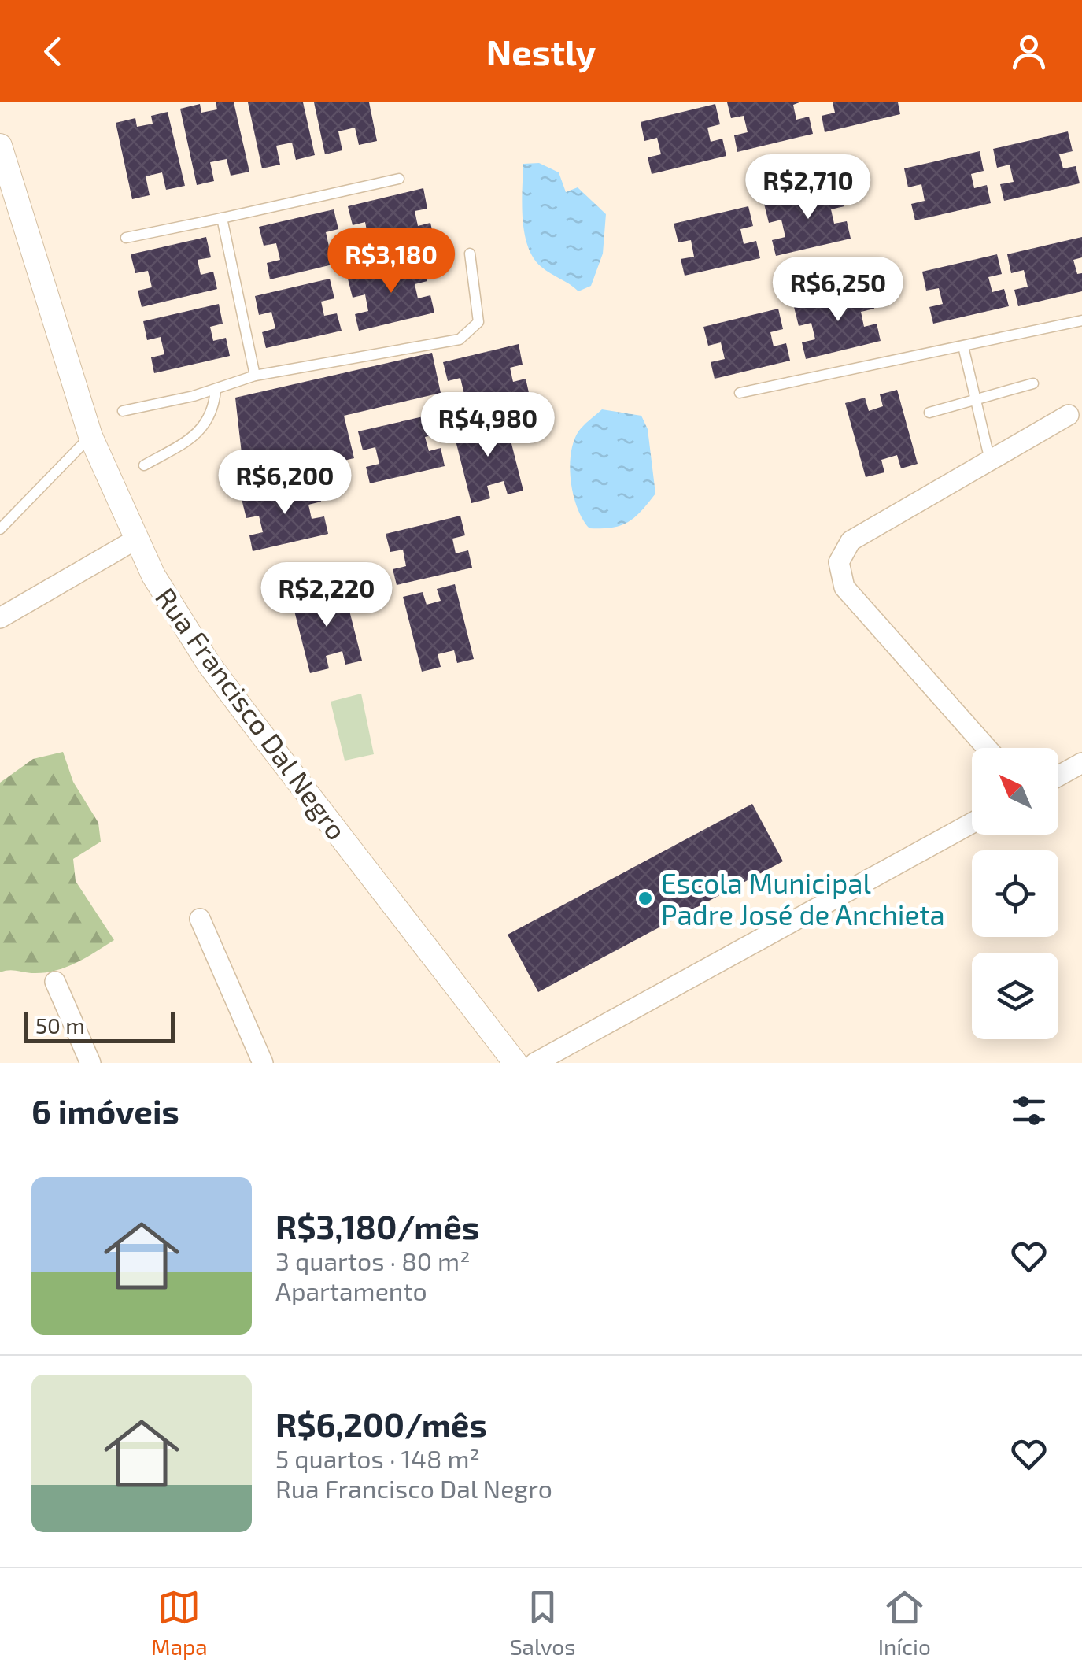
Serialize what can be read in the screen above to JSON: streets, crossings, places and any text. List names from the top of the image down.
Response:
{
  "streets": {
    "street": ["Rua Francisco Dal Negro"]
  },
  "places": ["Escola Municipal Padre José de Anchieta"],
  "scale_bar": "50 m",
  "north": "top left",
  "page": {
    "header": "Nestly",
    "price": [
      "R$2,710",
      "R$3,180",
      "R$6,250",
      "R$4,980",
      "R$6,200",
      "R$2,220"
    ],
    "scale": "50 m",
    "heading": "6 imóveis",
    "list": [
      {
        "name": "R$3,180/mês",
        "note": "3 quartos · 80 m² · Apartamento"
      },
      {
        "name": "R$6,200/mês",
        "note": "5 quartos · 148 m² · Rua Francisco Dal Negro"
      }
    ],
    "tabs": ["Mapa", "Salvos", "Início"]
  }
}
